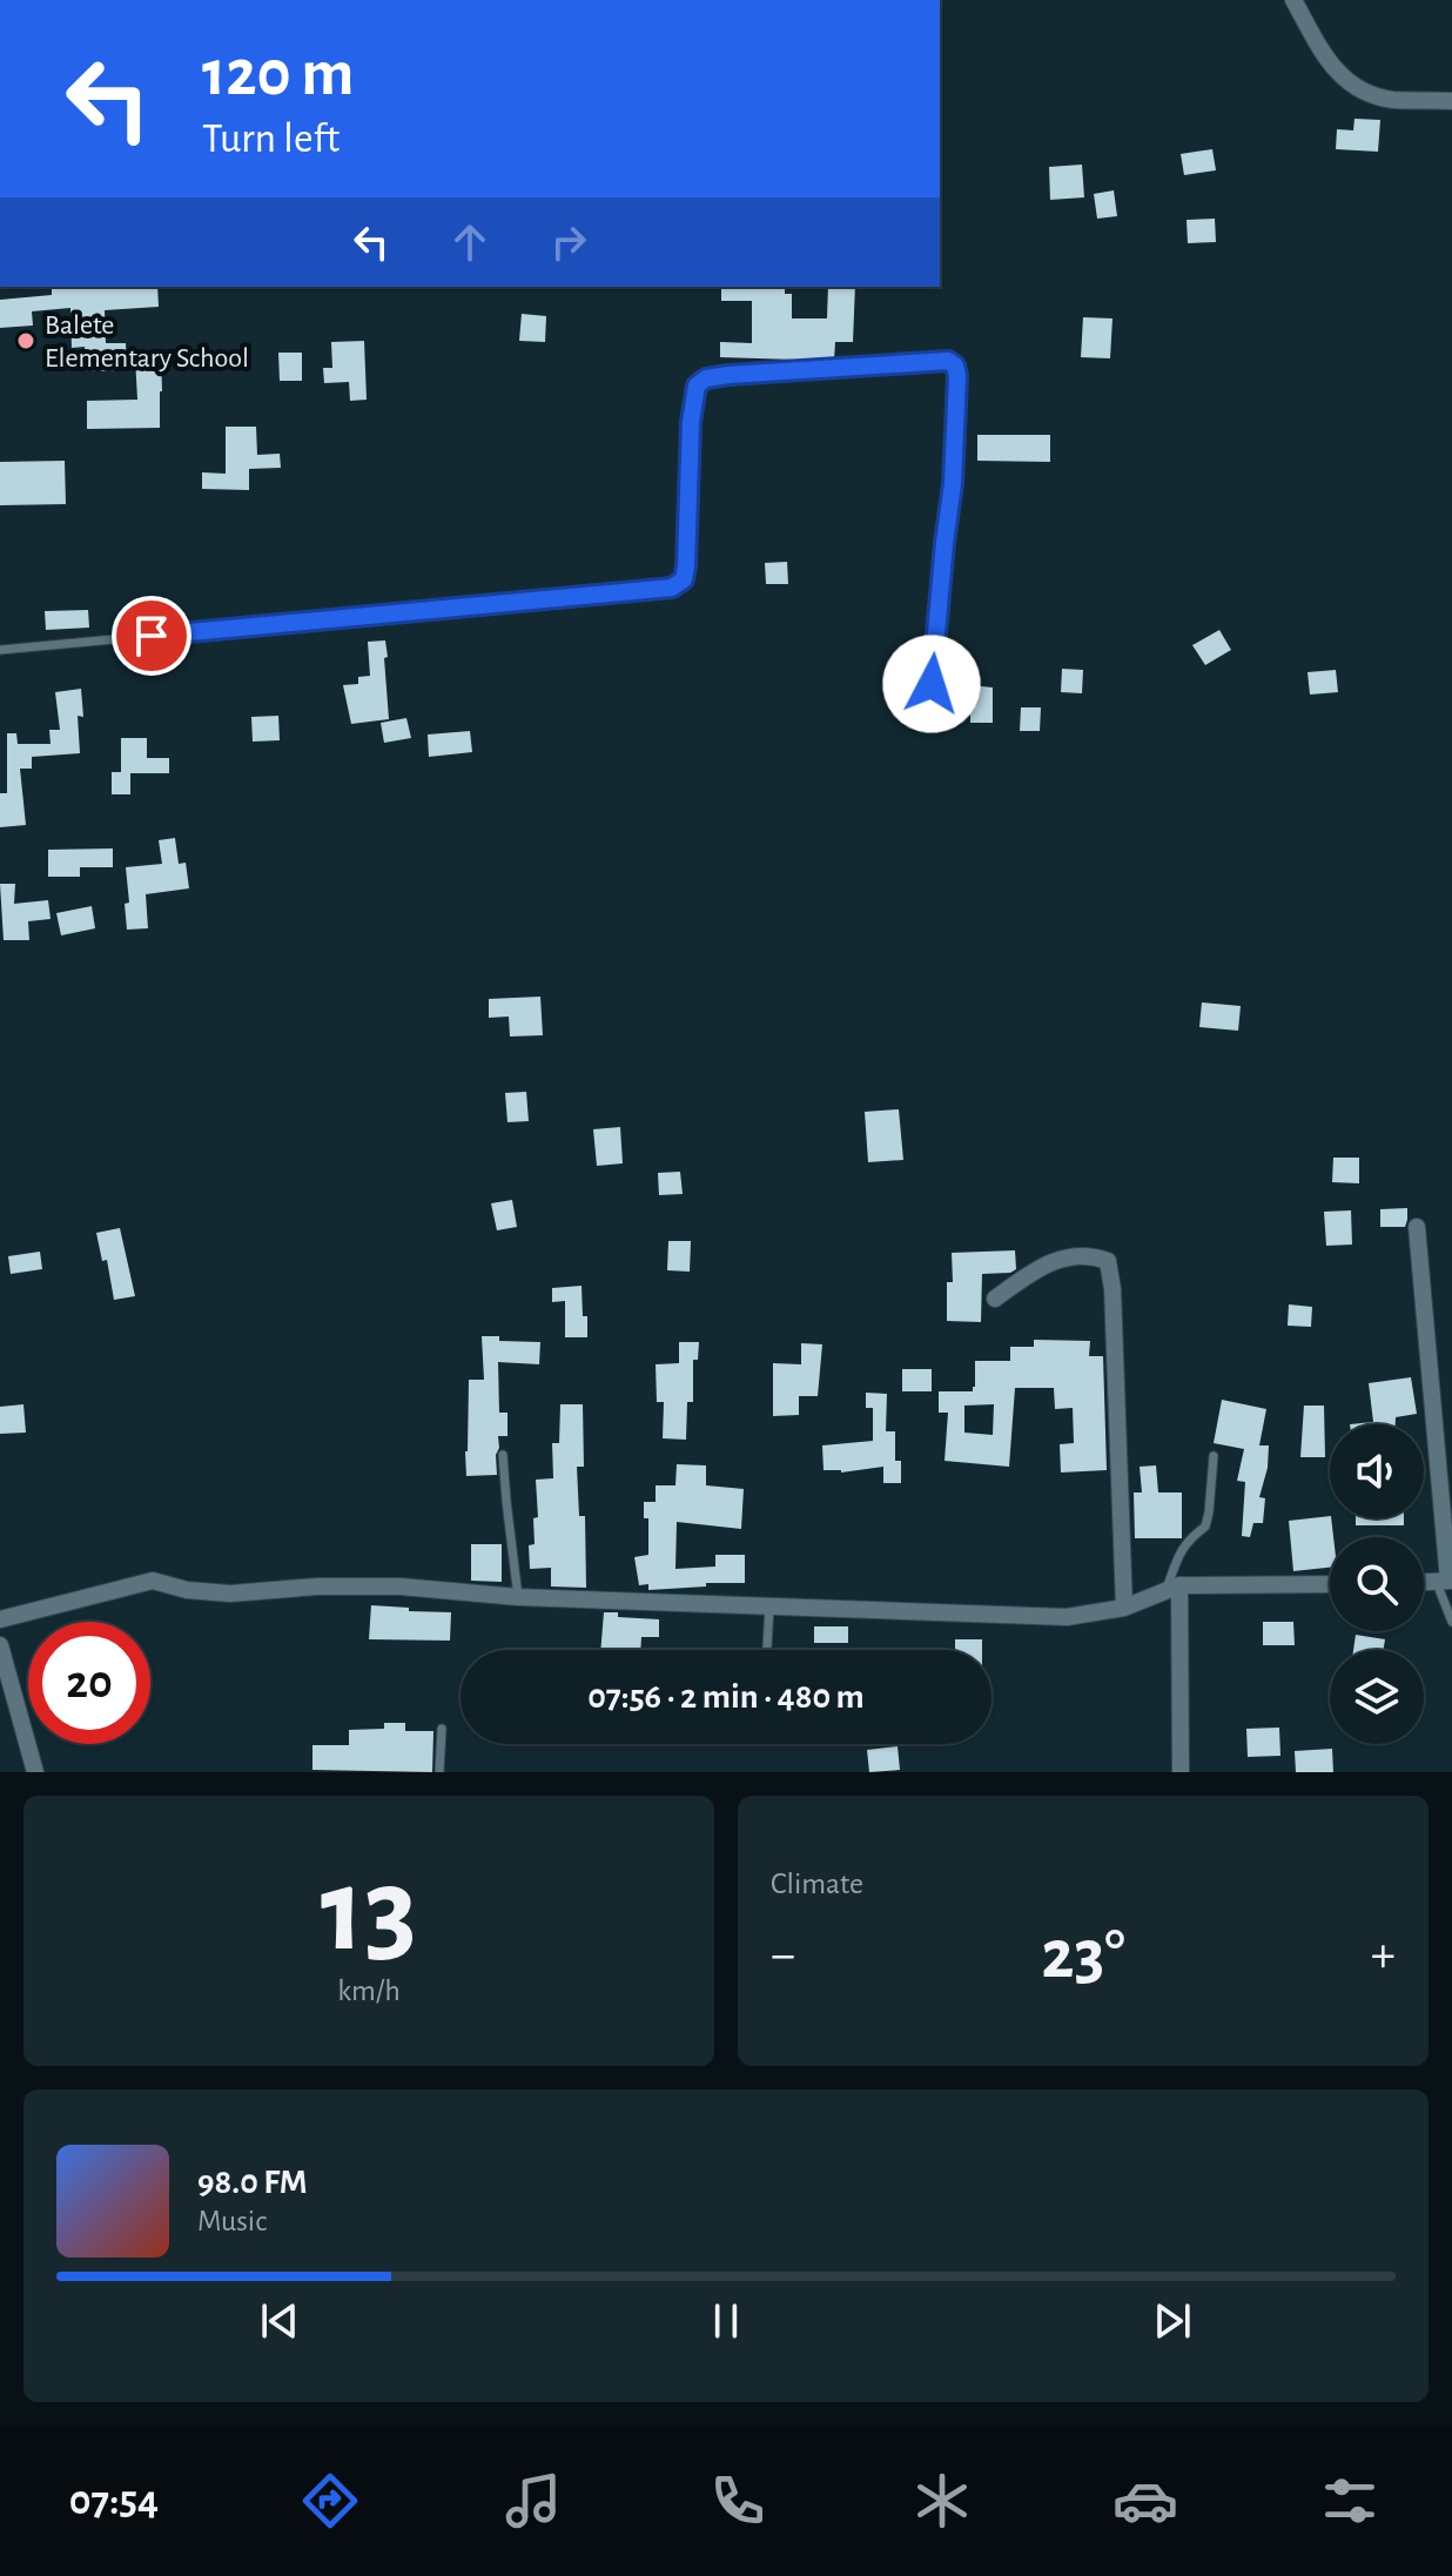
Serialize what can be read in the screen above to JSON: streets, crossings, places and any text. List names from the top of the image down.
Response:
{
  "places": ["Balete Elementary School"],
  "page": {
    "turn": ["120 m", "Turn left"],
    "limit": "20",
    "trip": "07:56 · 2 min · 480 m",
    "tile": [
      ["13", "km/h"],
      "Climate"
    ],
    "heat": ["−", "23°", "+"],
    "song": ["98.0 FM", "Music"],
    "tabs": "07:54"
  }
}
